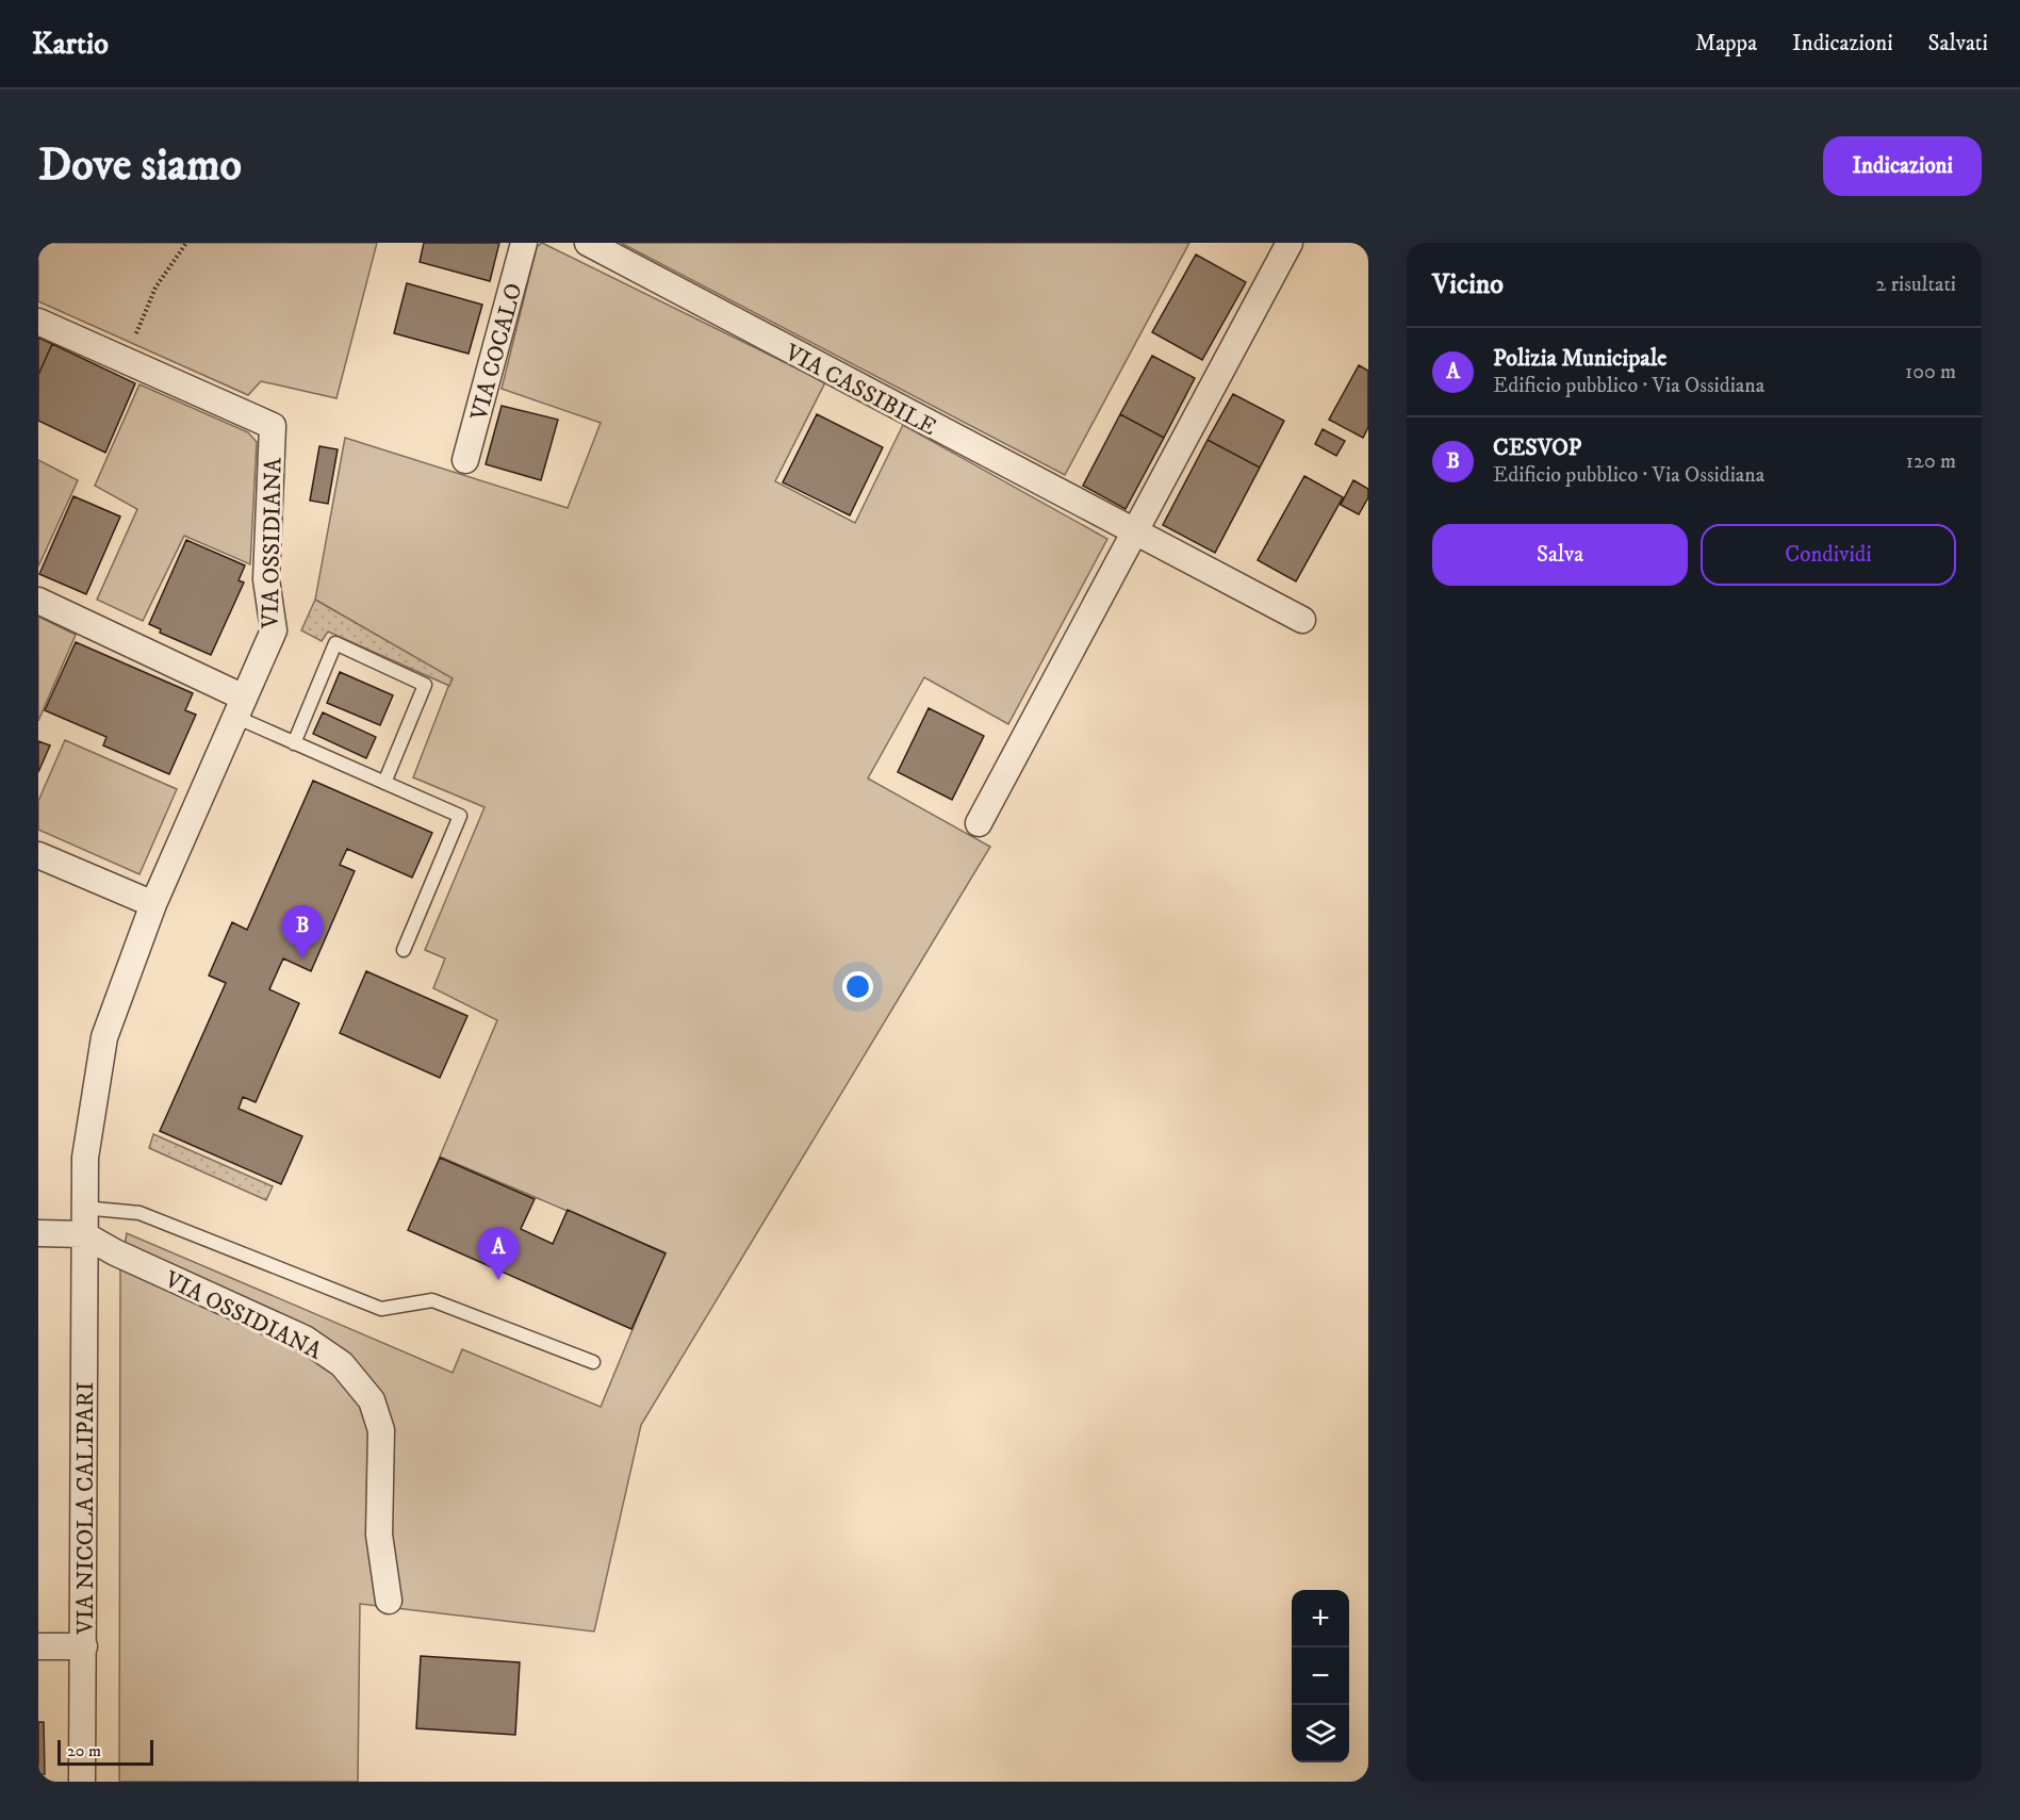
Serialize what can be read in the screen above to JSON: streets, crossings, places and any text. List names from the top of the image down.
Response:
{
  "streets": {
    "street": [
      "VIA COCALO",
      "VIA CASSIBILE",
      "VIA OSSIDIANA",
      "VIA NICOLA CALIPARI"
    ]
  },
  "crossings": [
    ["VIA OSSIDIANA", "VIA NICOLA CALIPARI"]
  ],
  "scale_bar": "20 m",
  "page": {
    "header": "Kartio",
    "nav": ["Mappa", "Indicazioni", "Salvati"],
    "buttons": [
      "Indicazioni",
      ["Salva", "Condividi"]
    ],
    "title": "Dove siamo",
    "heading": ["Vicino", "2 risultati"],
    "list": [
      {
        "mark": "A",
        "name": "Polizia Municipale",
        "note": "Edificio pubblico · Via Ossidiana",
        "value": "100 m"
      },
      {
        "mark": "B",
        "name": "CESVOP",
        "note": "Edificio pubblico · Via Ossidiana",
        "value": "120 m"
      }
    ],
    "pins": ["B", "A"],
    "map_buttons": ["+", "−"],
    "scale": "20 m"
  }
}
